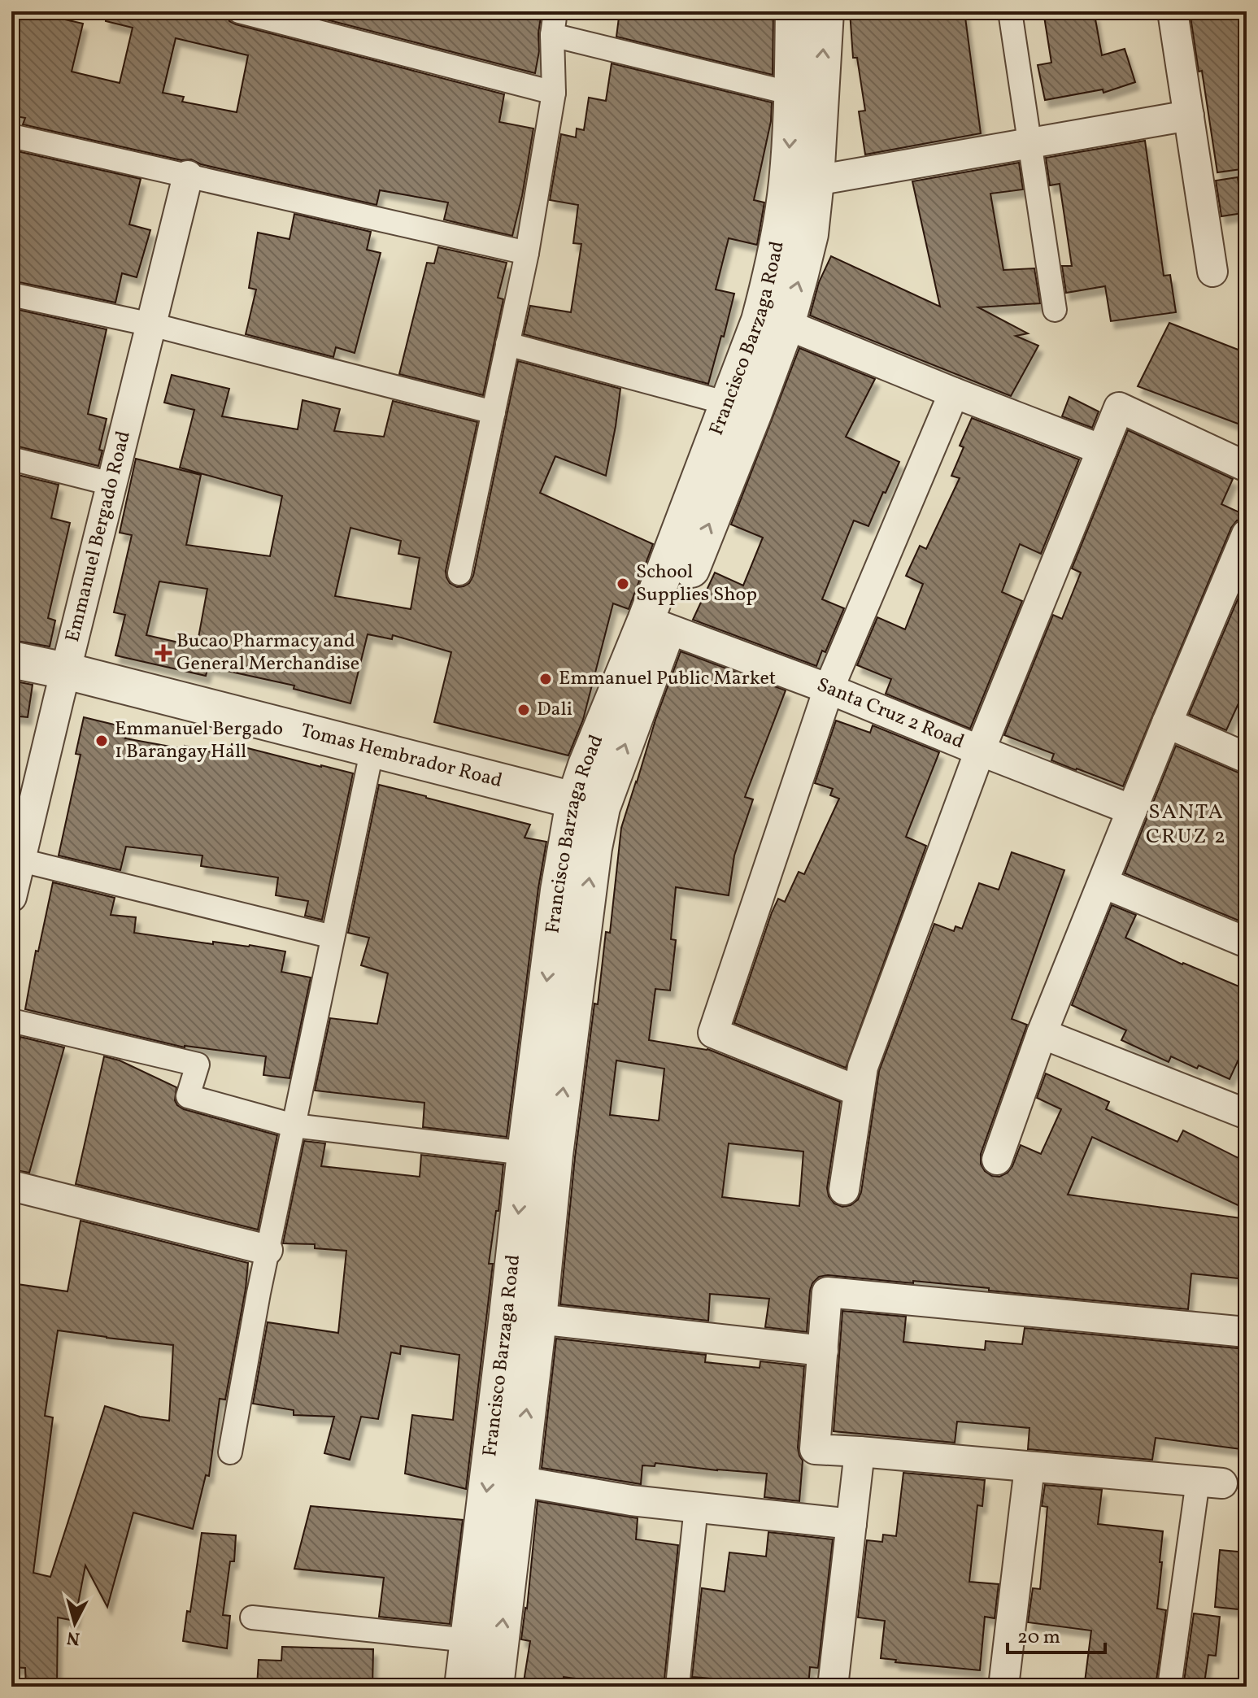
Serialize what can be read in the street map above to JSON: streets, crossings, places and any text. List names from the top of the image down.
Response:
{
  "streets": {
    "street": [
      "Francisco Barzaga Road",
      "Emmanuel Bergado Road",
      "Santa Cruz 2 Road",
      "Tomas Hembrador Road"
    ]
  },
  "crossings": [
    ["Francisco Barzaga Road", "Santa Cruz 2 Road"],
    ["Francisco Barzaga Road", "Tomas Hembrador Road"],
    ["Emmanuel Bergado Road", "Tomas Hembrador Road"]
  ],
  "districts": ["SANTA CRUZ 2"],
  "places": {
    "other": [
      "School Supplies Shop",
      "Emmanuel Public Market",
      "Dali",
      "Emmanuel Bergado 1 Barangay Hall"
    ],
    "health": ["Bucao Pharmacy and General Merchandise"]
  },
  "scale_bar": "20 m",
  "north": "bottom"
}
